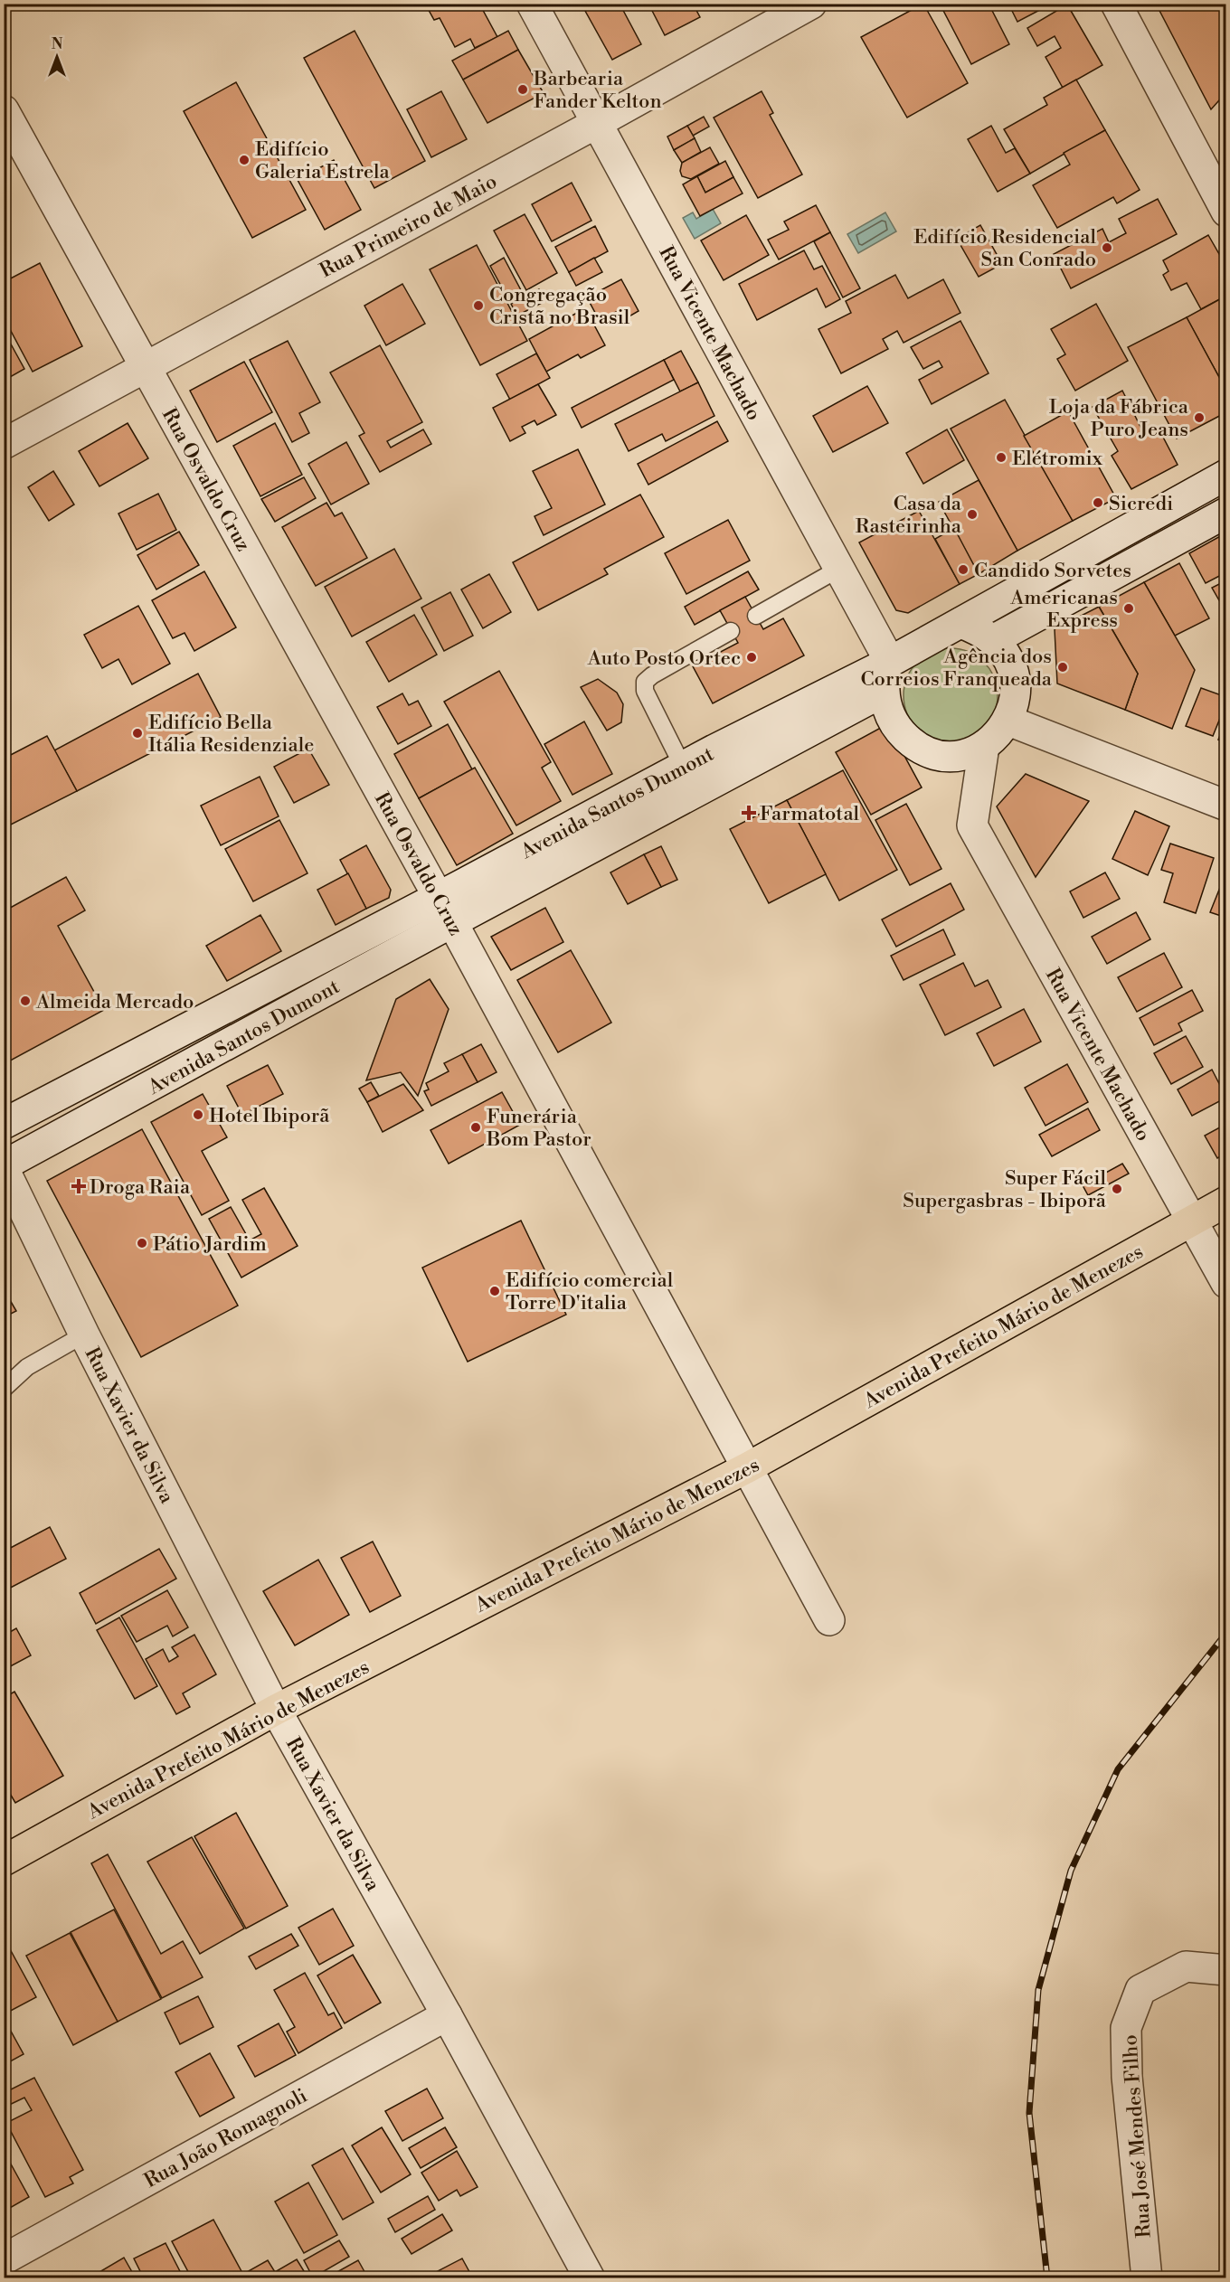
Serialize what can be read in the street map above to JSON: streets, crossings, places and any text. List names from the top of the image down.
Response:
{
  "streets": {
    "main road": ["Avenida Prefeito Mário de Menezes"],
    "street": [
      "Rua Primeiro de Maio",
      "Rua Vicente Machado",
      "Rua Osvaldo Cruz",
      "Avenida Santos Dumont",
      "Rua Xavier da Silva",
      "Rua José Mendes Filho",
      "Rua João Romagnoli"
    ]
  },
  "crossings": [
    ["Rua Primeiro de Maio", "Rua Vicente Machado"],
    ["Rua Primeiro de Maio", "Rua Osvaldo Cruz"],
    ["Rua Vicente Machado", "Avenida Santos Dumont"],
    ["Rua Vicente Machado", "Avenida Prefeito Mário de Menezes"],
    ["Rua Osvaldo Cruz", "Avenida Santos Dumont"],
    ["Rua Osvaldo Cruz", "Avenida Prefeito Mário de Menezes"],
    ["Avenida Santos Dumont", "Rua Xavier da Silva"],
    ["Avenida Prefeito Mário de Menezes", "Rua Xavier da Silva"],
    ["Rua Xavier da Silva", "Rua João Romagnoli"]
  ],
  "places": {
    "other": [
      "Barbearia Fander Kelton",
      "Edifício Galeria Estrela",
      "Edifício Residencial San Conrado",
      "Congregação Cristã no Brasil",
      "Loja da Fábrica Puro Jeans",
      "Elétromix",
      "Sicredi",
      "Casa da Rasteirinha",
      "Candido Sorvetes",
      "Americanas Express",
      "Auto Posto Ortec",
      "Agência dos Correios Franqueada",
      "Edifício Bella Itália Residenziale",
      "Almeida Mercado",
      "Hotel Ibiporã",
      "Funerária Bom Pastor",
      "Super Fácil Supergasbras - Ibiporã",
      "Pátio Jardim",
      "Edifício comercial Torre D'italia"
    ],
    "health": ["Farmatotal", "Droga Raia"]
  },
  "north": "top"
}
